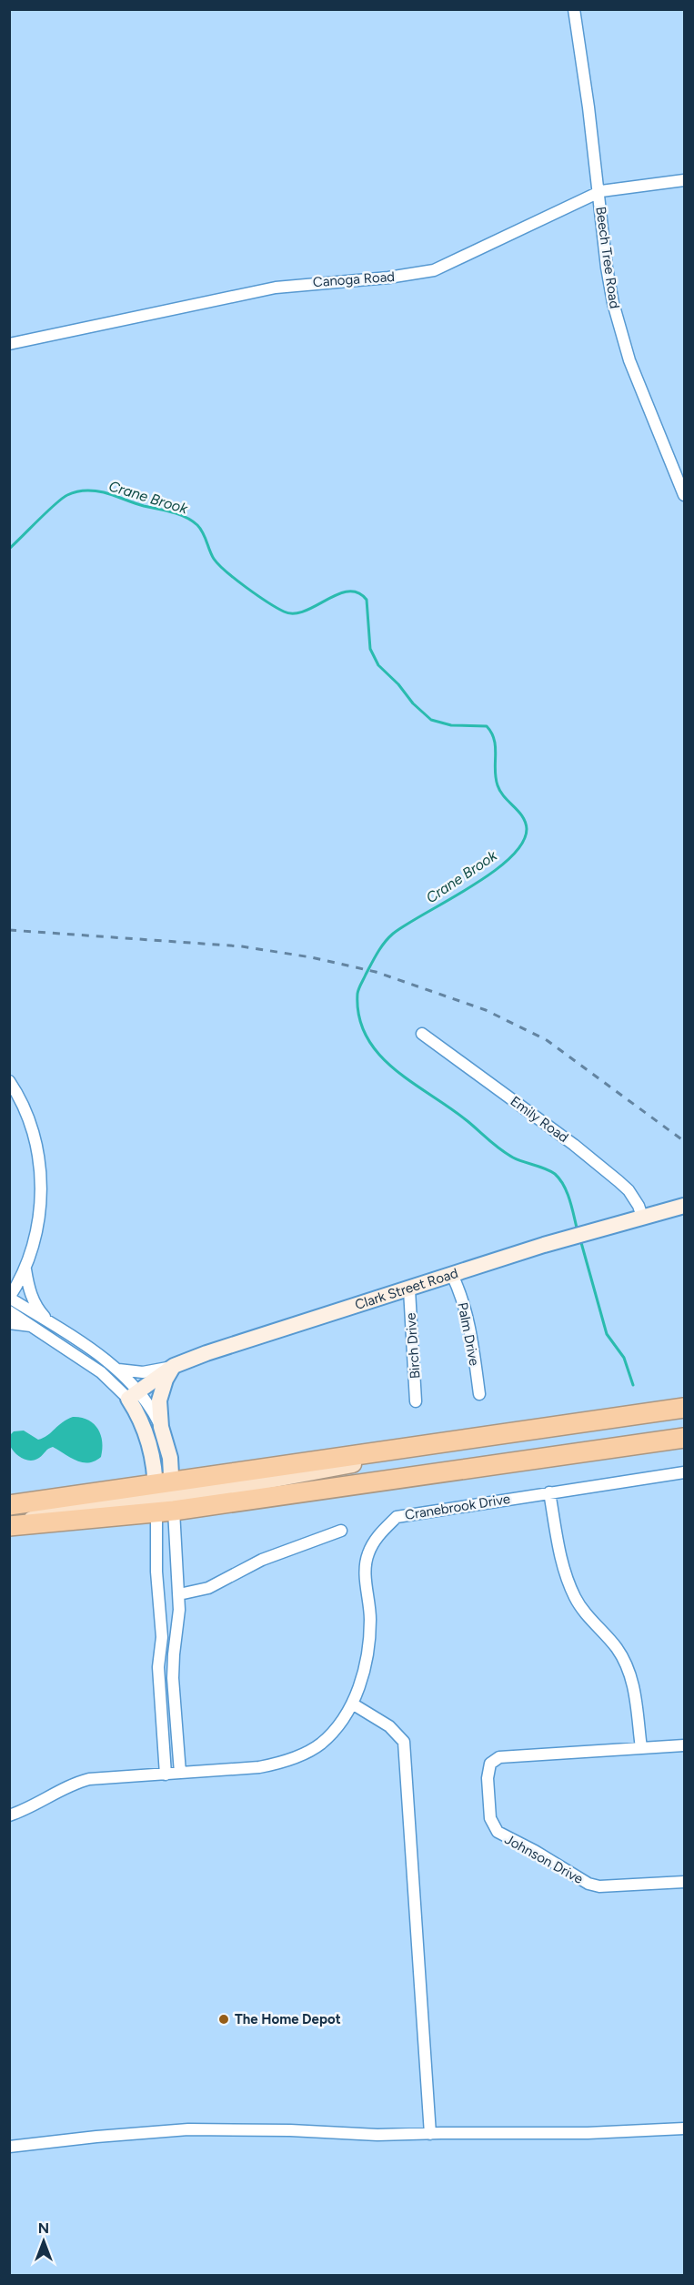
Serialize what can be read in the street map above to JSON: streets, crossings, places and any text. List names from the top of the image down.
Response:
{
  "streets": {
    "street": [
      "Beech Tree Road",
      "Canoga Road",
      "Emily Road",
      "Clark Street Road",
      "Palm Drive",
      "Birch Drive",
      "Cranebrook Drive",
      "Johnson Drive"
    ]
  },
  "crossings": [
    ["Beech Tree Road", "Canoga Road"],
    ["Emily Road", "Clark Street Road"],
    ["Clark Street Road", "Palm Drive"],
    ["Clark Street Road", "Birch Drive"]
  ],
  "water": ["Crane Brook"],
  "places": ["The Home Depot"],
  "north": "top"
}
